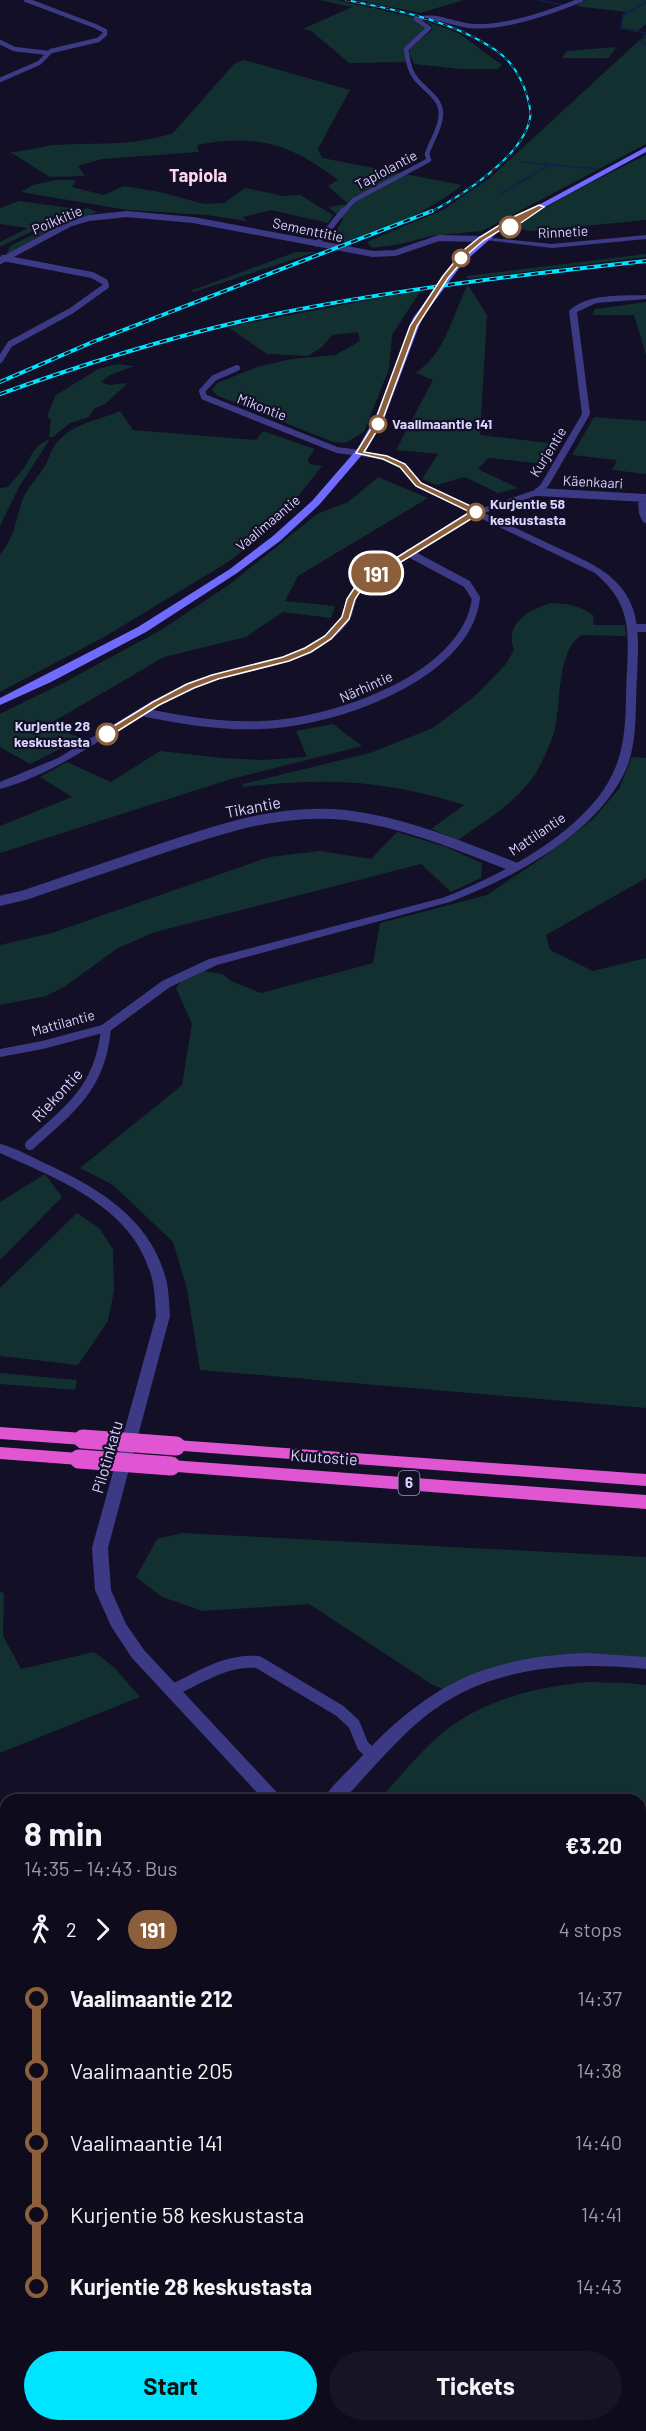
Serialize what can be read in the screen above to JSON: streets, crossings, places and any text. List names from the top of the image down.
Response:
{
  "streets": {
    "highway": ["Kuutostie", "6"],
    "main road": ["Vaalimaantie"],
    "street": [
      "Tapiolantie",
      "Poikkitie",
      "Sementtitie",
      "Rinnetie",
      "Mikontie",
      "Kurjentie",
      "Käenkaari",
      "Närhintie",
      "Tikantie",
      "Mattilantie",
      "Riekontie",
      "Pilotinkatu"
    ]
  },
  "crossings": [
    ["Tapiolantie", "Sementtitie"],
    ["Poikkitie", "Sementtitie"],
    ["Sementtitie", "Rinnetie"],
    ["Sementtitie", "Vaalimaantie"],
    ["Rinnetie", "Vaalimaantie"],
    ["Mikontie", "Vaalimaantie"],
    ["Mikontie", "Mattilantie"],
    ["Kurjentie", "Käenkaari"],
    ["Kurjentie", "Närhintie"],
    ["Kurjentie", "Mattilantie"],
    ["Vaalimaantie", "Mattilantie"],
    ["Tikantie", "Mattilantie"],
    ["Mattilantie", "Riekontie"]
  ],
  "districts": ["Tapiola"],
  "places": ["Vaalimaantie 141", "Kurjentie 58 keskustasta", "Kurjentie 28 keskustasta"],
  "lines": ["bus line 191"],
  "page": {
    "on_map": "191",
    "heading": ["8 min", "14:35 – 14:43 · Bus", "€3.20"],
    "legs": ["2", "191", "4 stops"],
    "list": [
      {
        "name": "Vaalimaantie 212",
        "value": "14:37"
      },
      {
        "name": "Vaalimaantie 205",
        "value": "14:38"
      },
      {
        "name": "Vaalimaantie 141",
        "value": "14:40"
      },
      {
        "name": "Kurjentie 58 keskustasta",
        "value": "14:41"
      },
      {
        "name": "Kurjentie 28 keskustasta",
        "value": "14:43"
      }
    ],
    "buttons": ["Start", "Tickets"]
  }
}
